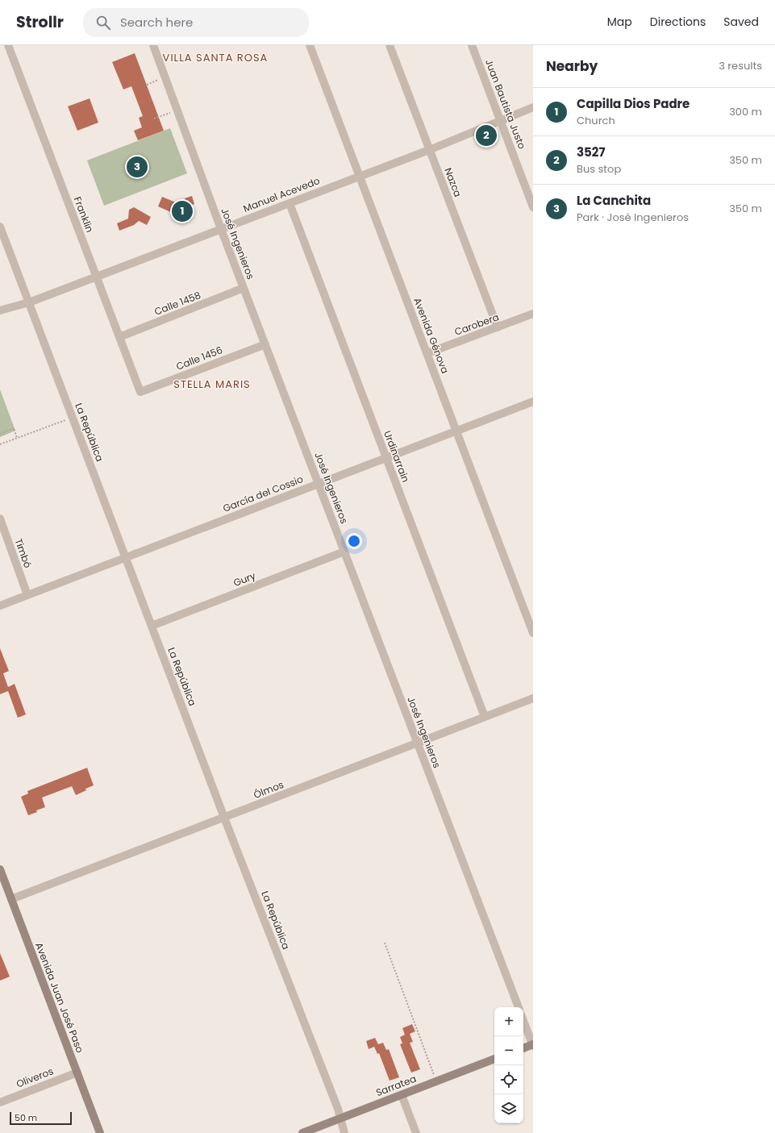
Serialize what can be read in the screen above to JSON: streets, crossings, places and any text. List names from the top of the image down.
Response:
{
  "streets": {
    "main road": ["Avenida Juan José Paso", "Sarratea"],
    "street": [
      "Juan Bautista Justo",
      "Nazca",
      "Manuel Acevedo",
      "Franklin",
      "José Ingenieros",
      "Calle 1458",
      "Carobera",
      "Avenida Génova",
      "Calle 1456",
      "La República",
      "Urdinarrain",
      "García del Cossio",
      "Timbó",
      "Gury",
      "Ólmos",
      "Oliveros"
    ]
  },
  "crossings": [
    ["Juan Bautista Justo", "Manuel Acevedo"],
    ["Nazca", "Manuel Acevedo"],
    ["Nazca", "Carobera"],
    ["Manuel Acevedo", "Franklin"],
    ["Manuel Acevedo", "José Ingenieros"],
    ["Manuel Acevedo", "Avenida Génova"],
    ["Manuel Acevedo", "La República"],
    ["Manuel Acevedo", "Urdinarrain"],
    ["Franklin", "Calle 1458"],
    ["Franklin", "Calle 1456"],
    ["José Ingenieros", "Calle 1458"],
    ["José Ingenieros", "Calle 1456"],
    ["José Ingenieros", "García del Cossio"],
    ["José Ingenieros", "Gury"],
    ["José Ingenieros", "Ólmos"],
    ["Carobera", "Avenida Génova"],
    ["Avenida Génova", "García del Cossio"],
    ["La República", "García del Cossio"],
    ["La República", "Gury"],
    ["La República", "Ólmos"],
    ["La República", "Sarratea"],
    ["Urdinarrain", "García del Cossio"],
    ["Urdinarrain", "Ólmos"],
    ["García del Cossio", "Timbó"],
    ["Ólmos", "Avenida Juan José Paso"],
    ["Avenida Juan José Paso", "Oliveros"]
  ],
  "districts": ["VILLA SANTA ROSA", "STELLA MARIS"],
  "scale_bar": "50 m",
  "page": {
    "header": "Strollr",
    "search": "Search here",
    "nav": ["Map", "Directions", "Saved"],
    "heading": ["Nearby", "3 results"],
    "list": [
      {
        "mark": "1",
        "name": "Capilla Dios Padre",
        "note": "Church",
        "value": "300 m"
      },
      {
        "mark": "2",
        "name": "3527",
        "note": "Bus stop",
        "value": "350 m"
      },
      {
        "mark": "3",
        "name": "La Canchita",
        "note": "Park · José Ingenieros",
        "value": "350 m"
      }
    ],
    "pins": ["2", "3", "1"],
    "map_buttons": ["+", "−"],
    "scale": "50 m"
  }
}
